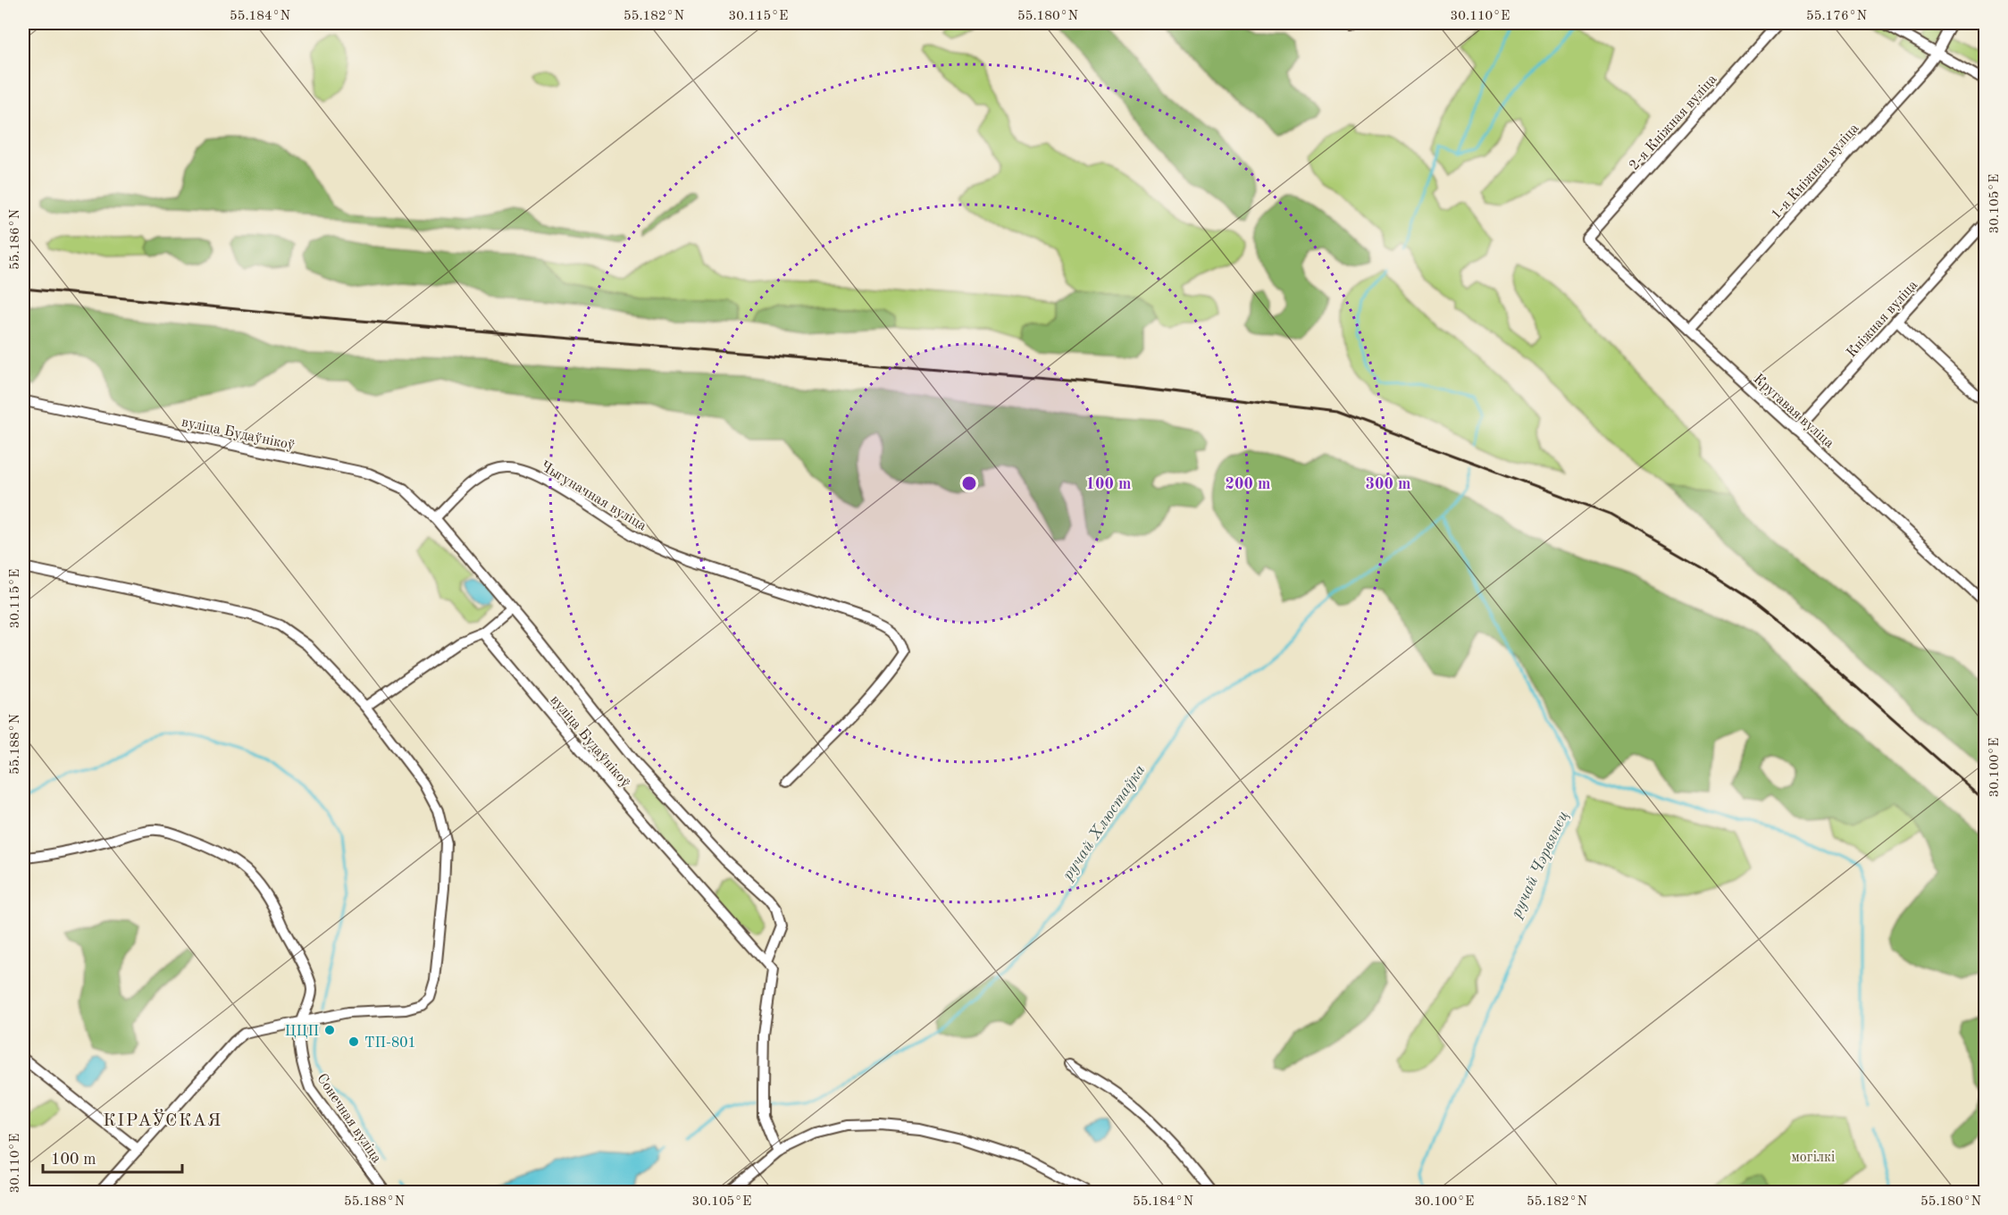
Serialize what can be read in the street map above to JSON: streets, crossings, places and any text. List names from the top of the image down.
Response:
{
  "streets": {
    "street": [
      "2-я Кніжная вуліца",
      "1-я Кніжная вуліца",
      "Кніжная вуліца",
      "Кругавая вуліца",
      "вуліца Будаўнікоў",
      "Чыгуначная вуліца",
      "Сонечная вуліца"
    ]
  },
  "crossings": [
    ["2-я Кніжная вуліца", "Кругавая вуліца"],
    ["1-я Кніжная вуліца", "Кругавая вуліца"],
    ["Кніжная вуліца", "Кругавая вуліца"],
    ["вуліца Будаўнікоў", "Чыгуначная вуліца"]
  ],
  "districts": ["КІРАЎСКАЯ"],
  "water": ["ручай Хлюстаўка", "ручай Чэрвянец"],
  "parks": ["могілкі"],
  "places": ["ЦЦП", "ТП-801"],
  "scale_bar": "100 m",
  "coordinates": [
    "55.184°N",
    "55.182°N",
    "30.115°E",
    "55.180°N",
    "30.110°E",
    "55.176°N",
    "30.105°E",
    "55.186°N",
    "55.188°N",
    "30.100°E"
  ],
  "rings": ["100 m", "200 m", "300 m"]
}
